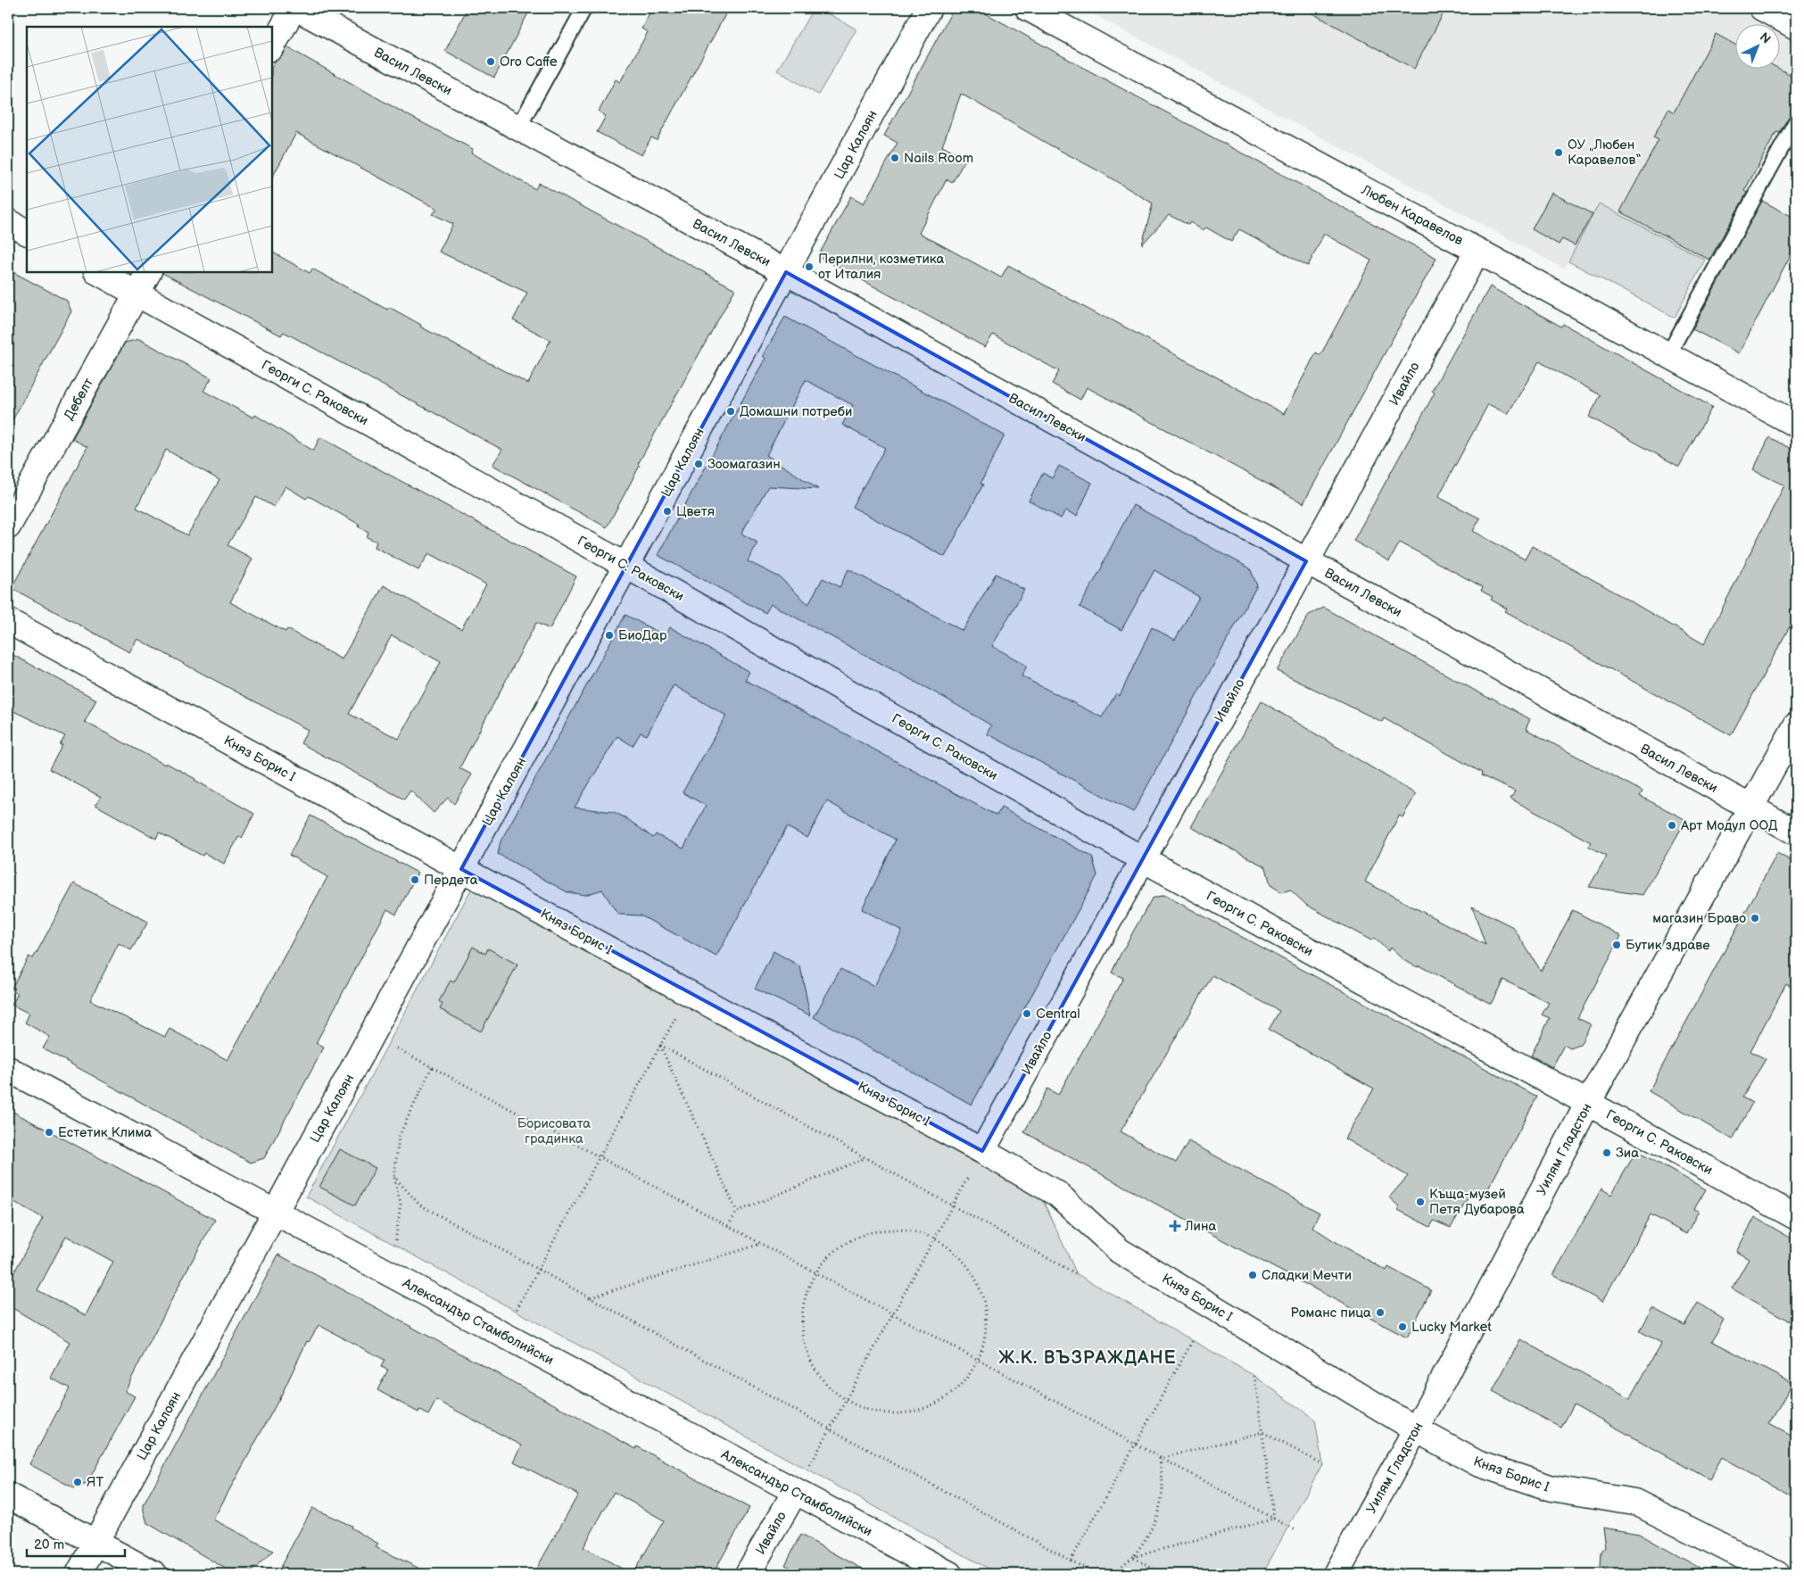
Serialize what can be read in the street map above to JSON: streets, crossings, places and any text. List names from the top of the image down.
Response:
{
  "streets": {
    "street": [
      "Васил Левски",
      "Цар Калоян",
      "Любен Каравелов",
      "Ивайло",
      "Георги С. Раковски",
      "Дебелт",
      "Княз Борис I",
      "Уилям Гладстон",
      "Александър Стамболийски"
    ]
  },
  "crossings": [
    ["Васил Левски", "Цар Калоян"],
    ["Васил Левски", "Ивайло"],
    ["Васил Левски", "Уилям Гладстон"],
    ["Цар Калоян", "Георги С. Раковски"],
    ["Цар Калоян", "Княз Борис I"],
    ["Цар Калоян", "Александър Стамболийски"],
    ["Любен Каравелов", "Ивайло"],
    ["Ивайло", "Георги С. Раковски"],
    ["Ивайло", "Княз Борис I"],
    ["Ивайло", "Александър Стамболийски"],
    ["Георги С. Раковски", "Дебелт"],
    ["Георги С. Раковски", "Уилям Гладстон"],
    ["Княз Борис I", "Уилям Гладстон"]
  ],
  "districts": ["Ж.К. ВЪЗРАЖДАНЕ"],
  "parks": ["Борисовата градинка"],
  "places": {
    "other": [
      "Oro Caffe",
      "ОУ „Любен Каравелов“",
      "Nails Room",
      "Перилни, козметика от Италия",
      "Домашни потреби",
      "Зоомагазин",
      "Цветя",
      "БиоДар",
      "Арт Модул ООД",
      "Пердета",
      "магазин Браво",
      "Бутик здраве",
      "Central",
      "Естетик Клима",
      "Зиа",
      "Къща-музей Петя Дубарова",
      "Сладки Мечти",
      "Романс пица",
      "Lucky Market",
      "ЯТ"
    ],
    "health": ["Лина"]
  },
  "scale_bar": "20 m",
  "north": "top right"
}
